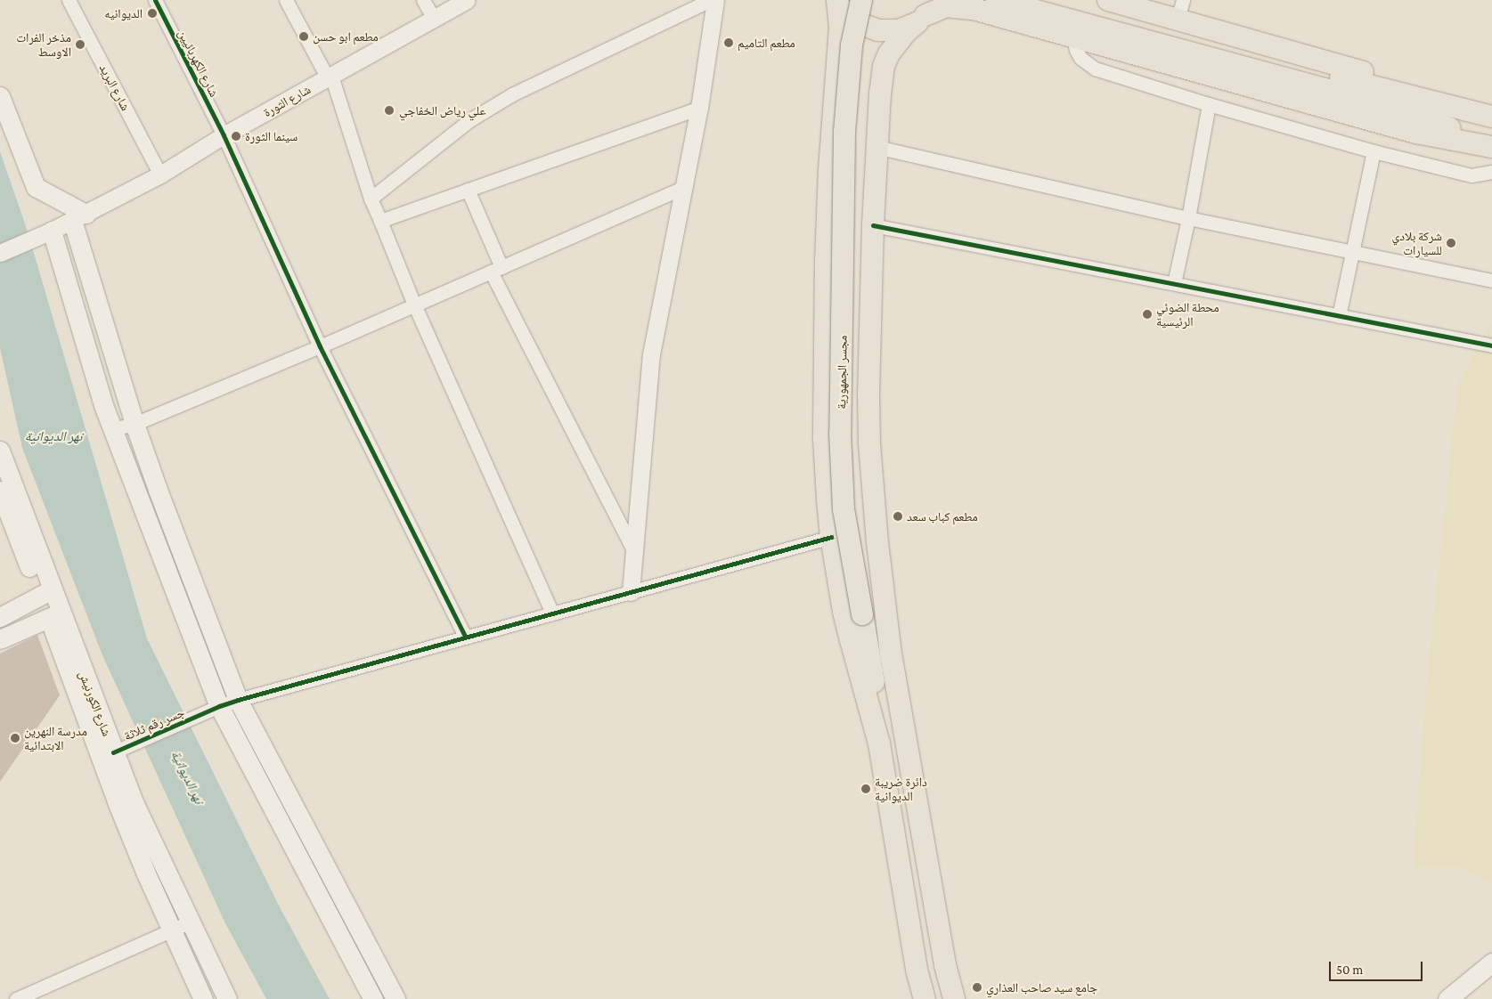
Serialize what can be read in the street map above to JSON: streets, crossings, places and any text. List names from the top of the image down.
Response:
{
  "streets": {
    "main road": ["مجسر الجمهورية", "شارع الكورنيش"],
    "street": [
      "شارع الكهربائيين",
      "شارع البريد",
      "شارع الثورة",
      "جسر رقم ثلاثة"
    ]
  },
  "crossings": [
    ["شارع الكهربائيين", "شارع الثورة"],
    ["شارع الكهربائيين", "جسر رقم ثلاثة"],
    ["شارع البريد", "شارع الثورة"],
    ["شارع الكورنيش", "جسر رقم ثلاثة"]
  ],
  "water": ["نهر الديوانية"],
  "places": [
    "الديوانيه",
    "مطعم ابو حسن",
    "مطعم التاميم",
    "مذخر الفرات الاوسط",
    "علي رياض الخفاجي",
    "سينما الثورة",
    "شركة بلادي للسيارات",
    "محطة الضوئي الرئيسية",
    "مطعم كباب سعد",
    "مدرسة النهرين الابتدائية",
    "دائرة ضريبة الديوانية",
    "جامع سيد صاحب العذاري"
  ],
  "scale_bar": "50 m"
}
